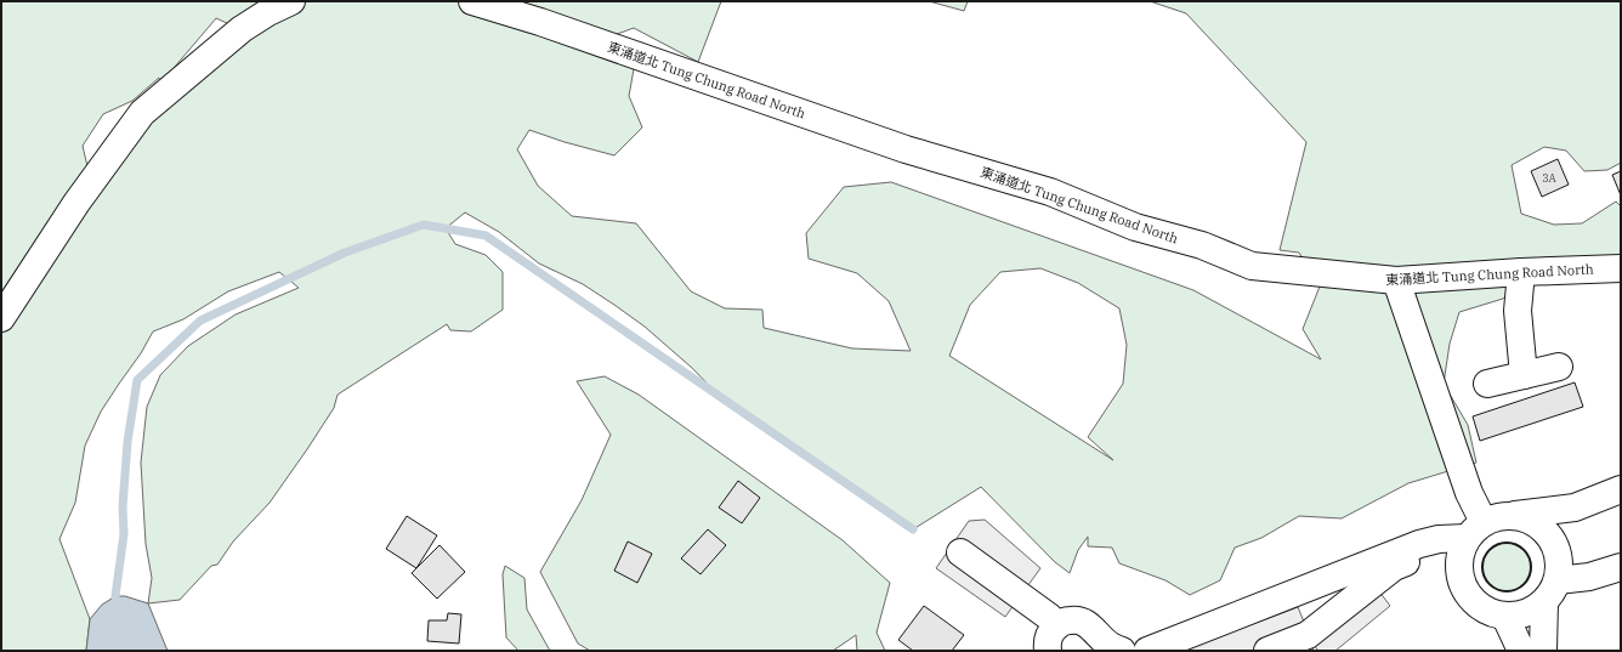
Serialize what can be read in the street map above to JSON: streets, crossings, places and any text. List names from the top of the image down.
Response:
{
  "streets": {
    "street": ["東涌道北 Tung Chung Road North"]
  },
  "house_numbers": ["3A"]
}
